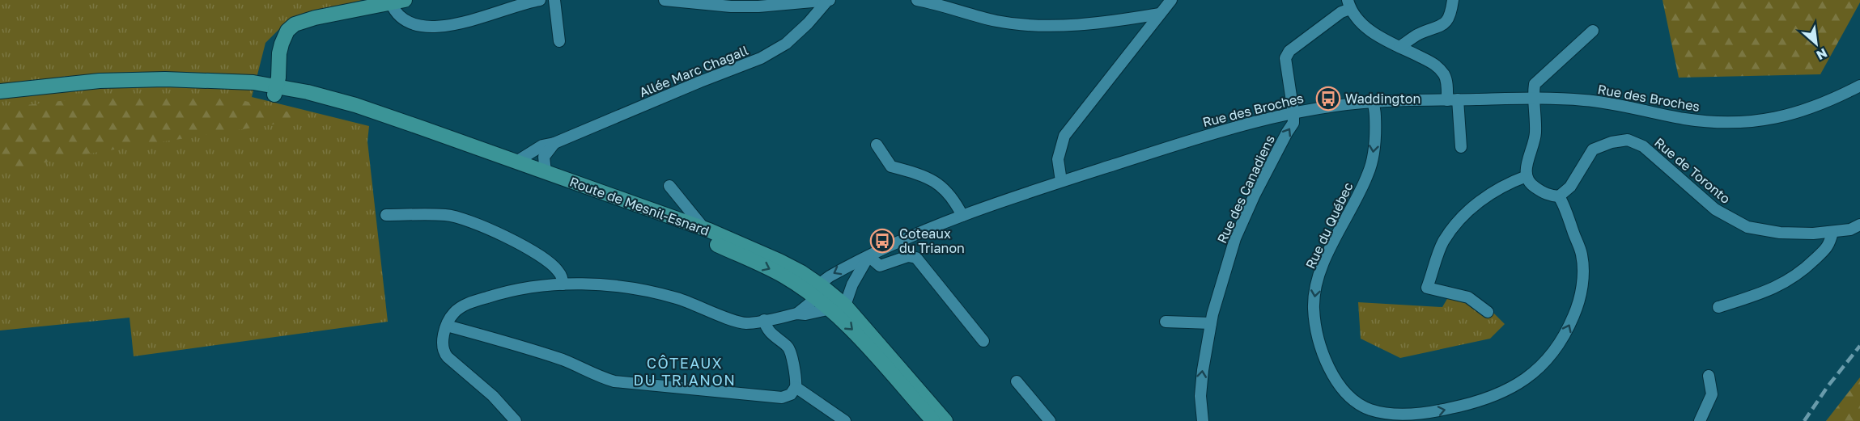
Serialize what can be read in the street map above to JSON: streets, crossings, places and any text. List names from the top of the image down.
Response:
{
  "streets": {
    "main road": ["Route de Mesnil-Esnard"],
    "street": [
      "Allée Marc Chagall",
      "Rue des Broches",
      "Rue de Toronto",
      "Rue des Canadiens",
      "Rue du Québec"
    ]
  },
  "crossings": [
    ["Allée Marc Chagall", "Route de Mesnil-Esnard"],
    ["Rue des Broches", "Rue des Canadiens"],
    ["Rue des Broches", "Route de Mesnil-Esnard"],
    ["Rue des Broches", "Rue du Québec"],
    ["Rue de Toronto", "Rue du Québec"]
  ],
  "one_way": ["Rue des Canadiens"],
  "districts": ["CÔTEAUX DU TRIANON"],
  "places": {
    "bus stop": ["Waddington", "Coteaux du Trianon"]
  },
  "north": "bottom right"
}
